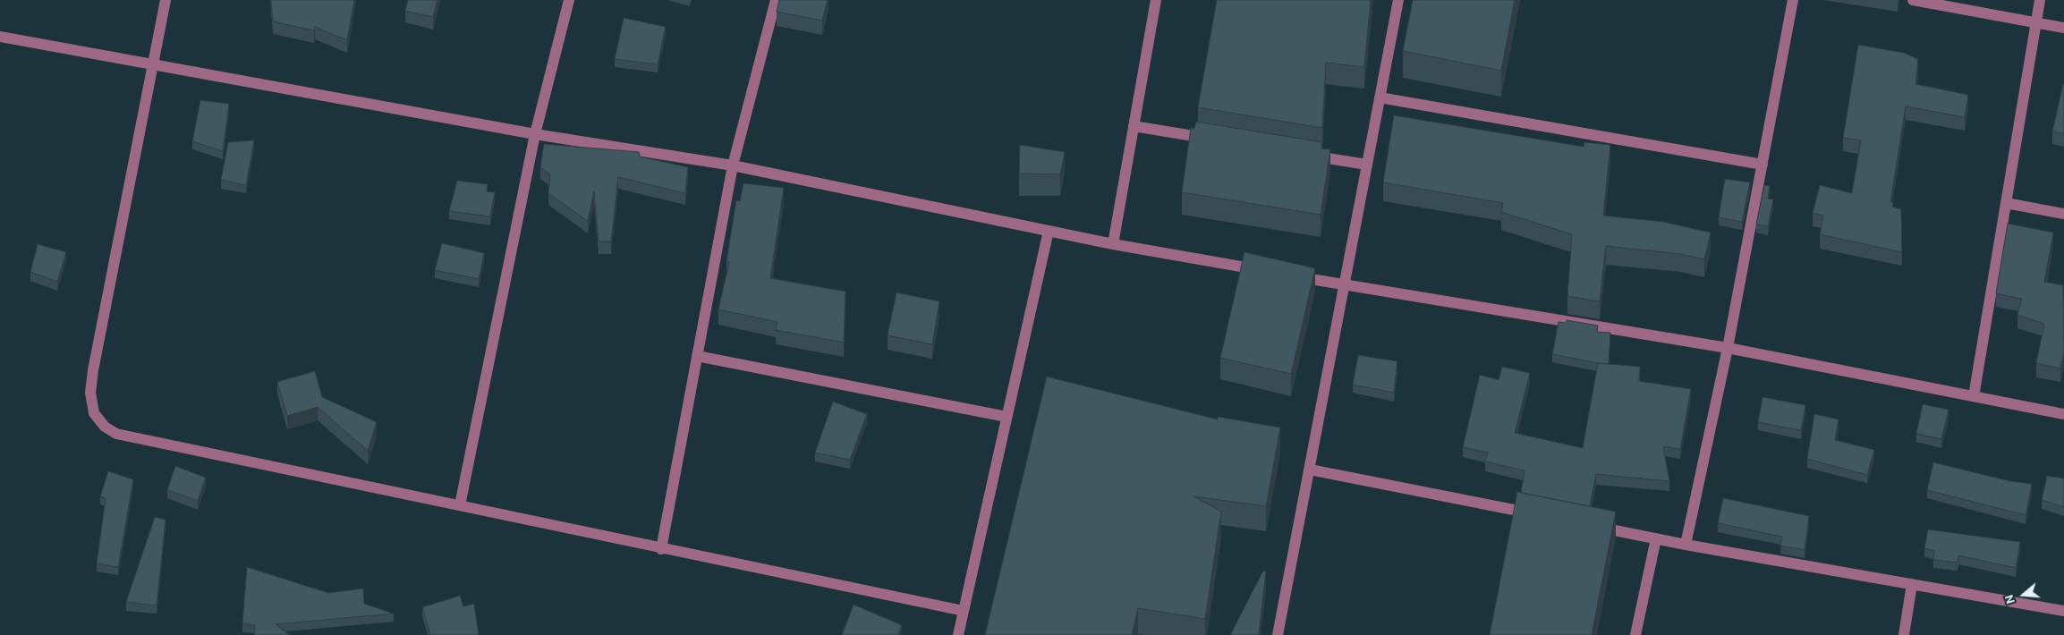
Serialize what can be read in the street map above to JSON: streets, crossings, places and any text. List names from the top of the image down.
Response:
{
  "north": "left"
}
